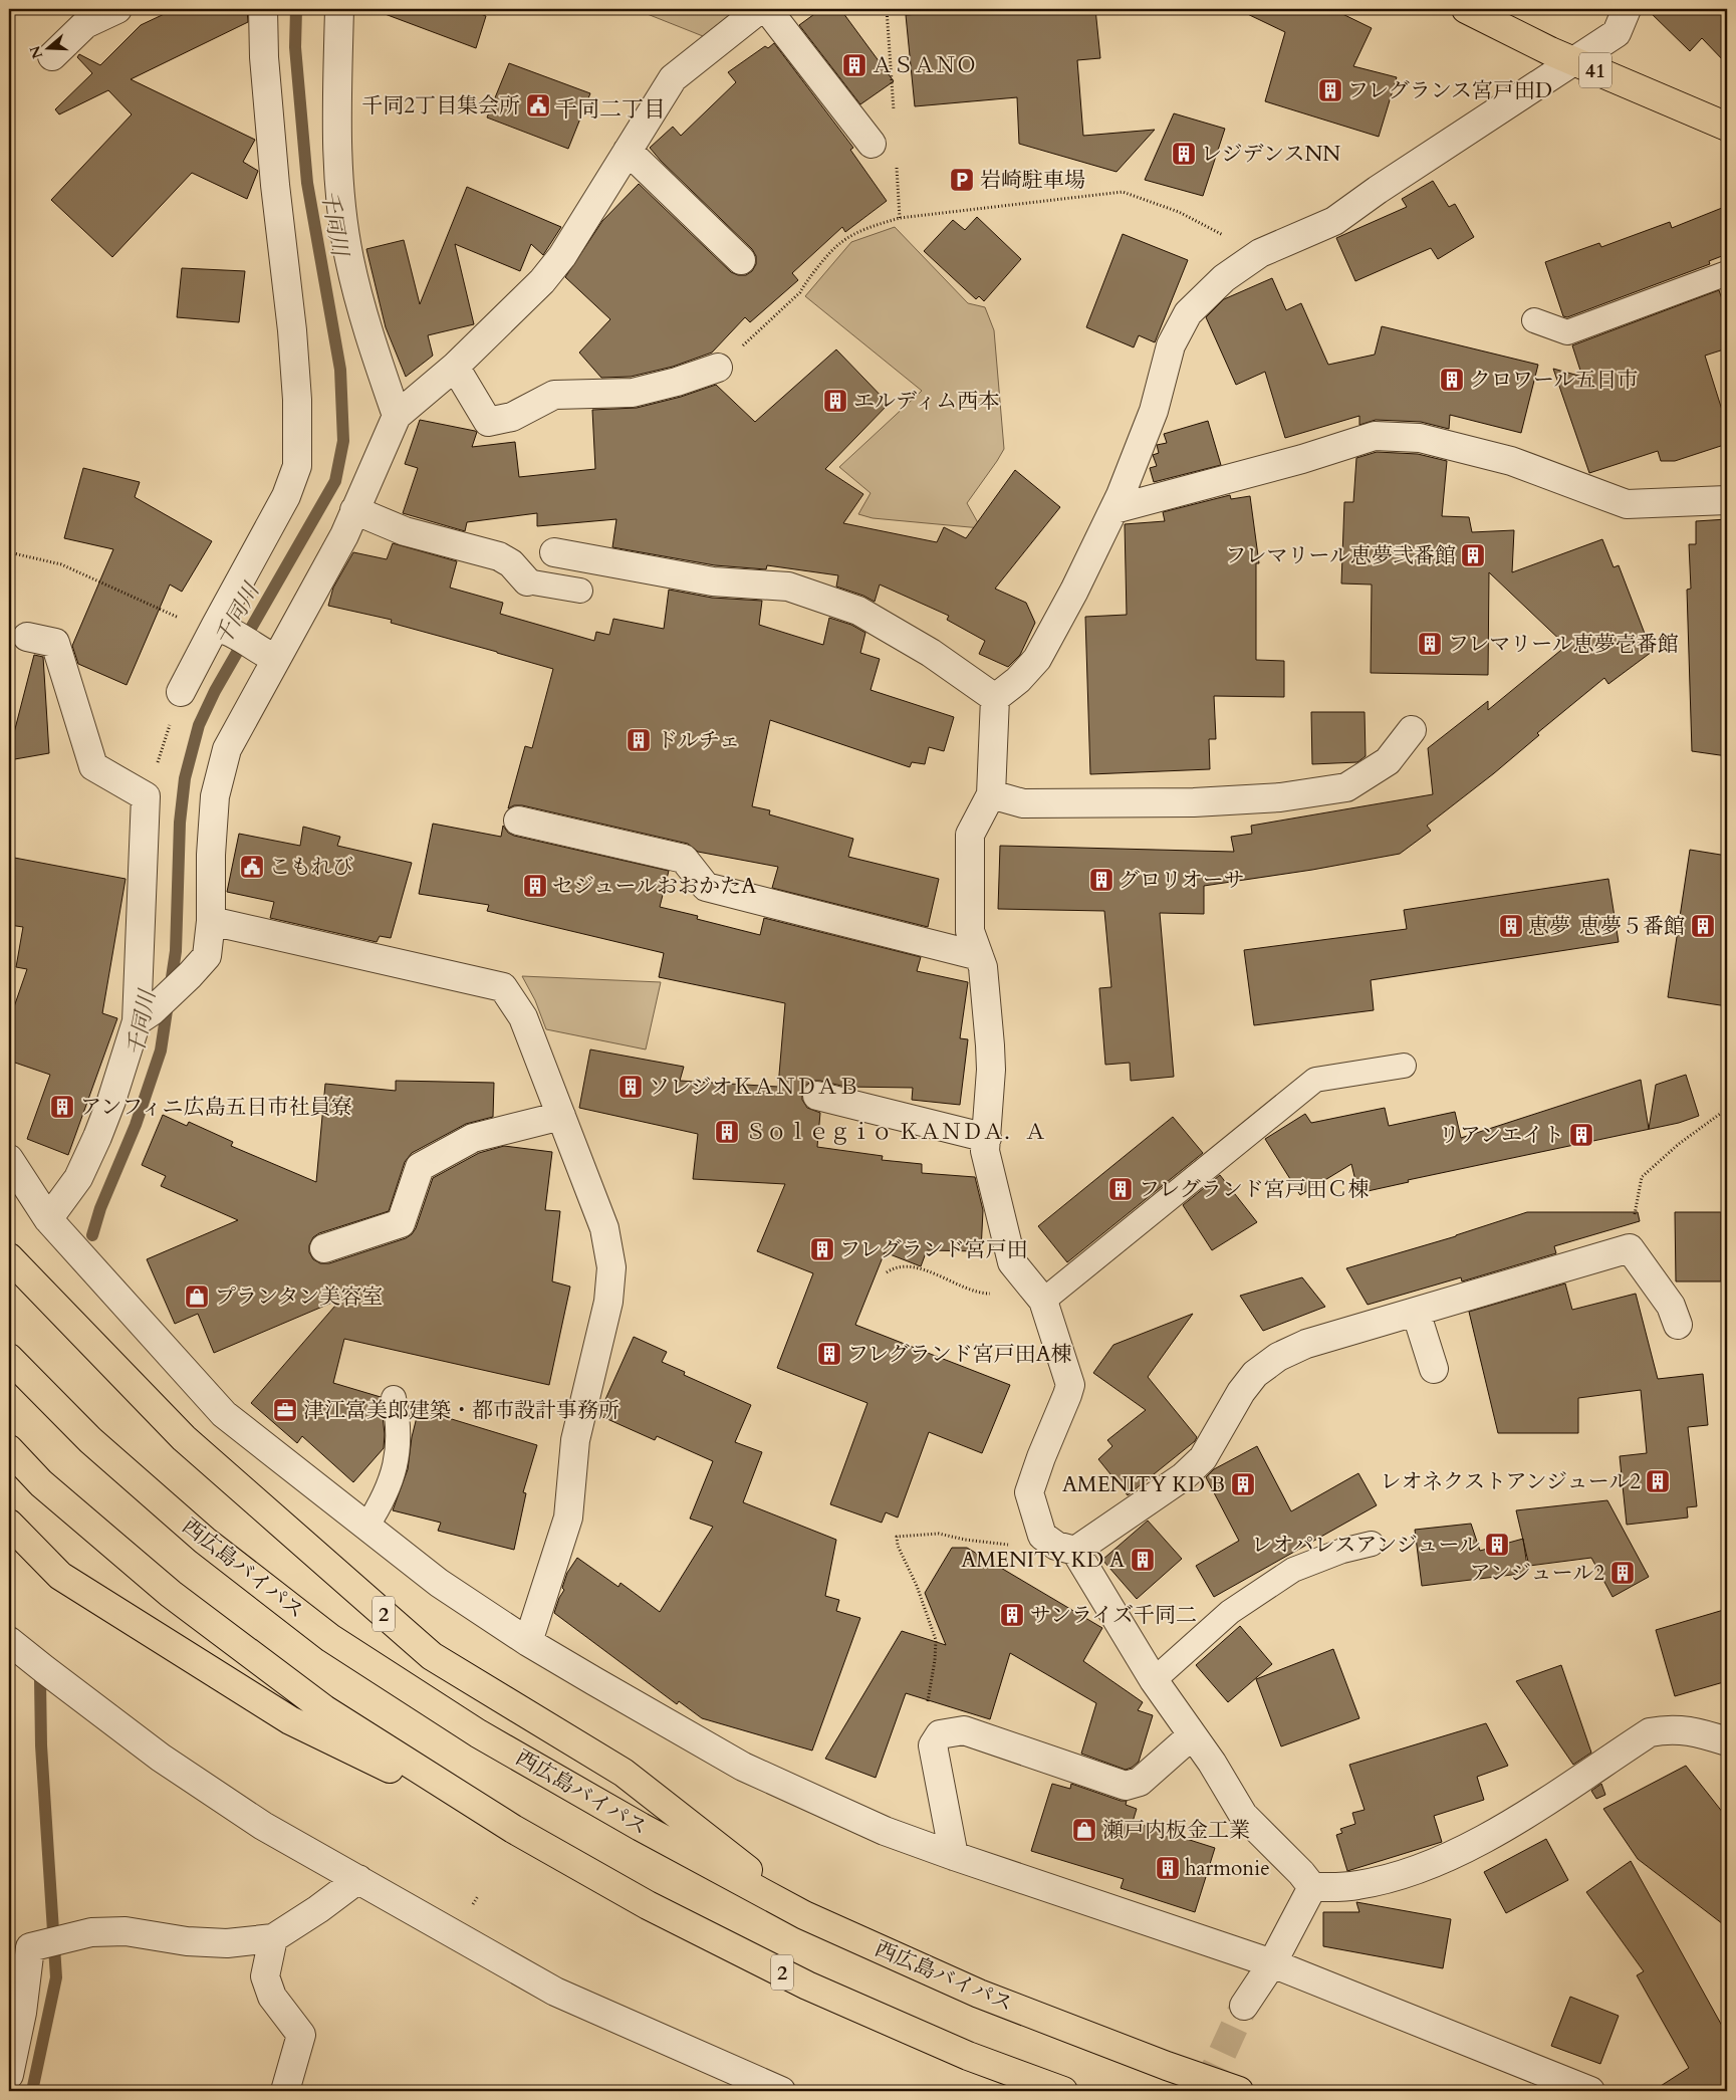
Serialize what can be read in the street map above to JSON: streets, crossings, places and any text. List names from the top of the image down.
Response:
{
  "streets": {
    "main road": ["41", "西広島バイパス", "2"]
  },
  "crossings": [
    ["西広島バイパス", "2"]
  ],
  "districts": ["千同二丁目"],
  "water": ["千同川"],
  "places": {
    "building": [
      "ＡＳＡＮＯ",
      "フレグランス宮戸田D",
      "レジデンスNN",
      "クロワール五日市",
      "エルディム西本",
      "フレマリール恵夢弐番館",
      "フレマリール恵夢壱番館",
      "ドルチェ",
      "グロリオーサ",
      "セジュールおおかたA",
      "恵夢",
      "恵夢５番館",
      "ソレジオＫＡＮＤＡＢ",
      "アンフィニ広島五日市社員寮",
      "Ｓｏｌｅｇｉｏ ＫＡＮＤＡ．Ａ",
      "リアンエイト",
      "フレグランド宮戸田Ｃ棟",
      "フレグランド宮戸田",
      "フレグランド宮戸田A棟",
      "レオネクストアンジュール2",
      "AMENITY KD B",
      "レオパレスアンジュール",
      "AMENITY KD A",
      "アンジュール2",
      "サンライズ千同二",
      "harmonie"
    ],
    "public building": ["千同2丁目集会所", "こもれび"],
    "parking": ["岩崎駐車場"],
    "shop": ["プランタン美容室", "瀬戸内板金工業"],
    "office": ["津江富美郎建築・都市設計事務所"]
  },
  "north": "left"
}
